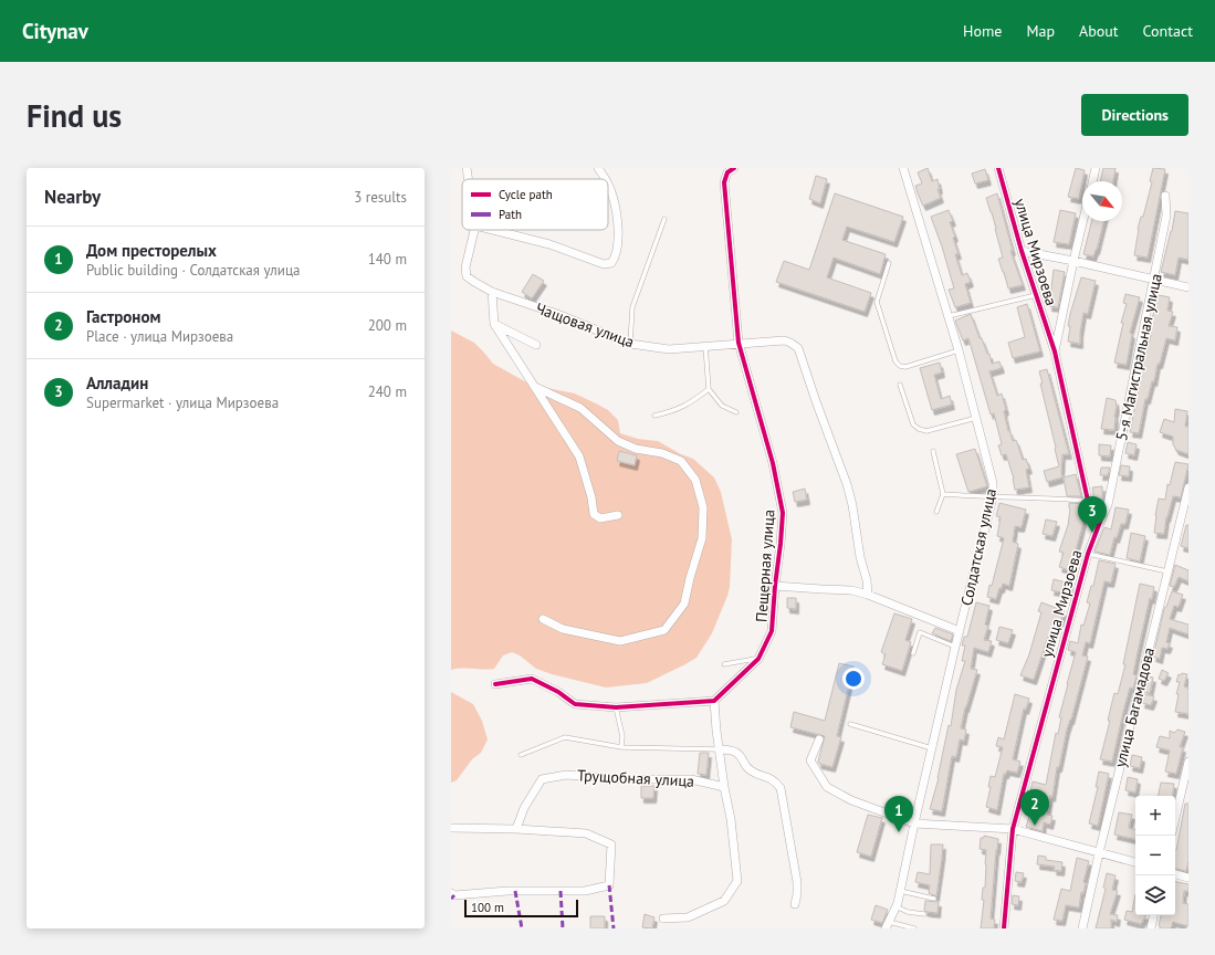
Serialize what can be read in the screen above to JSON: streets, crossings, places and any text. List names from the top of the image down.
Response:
{
  "streets": {
    "street": [
      "улица Мирзоева",
      "Чащовая улица",
      "5-я Магистральная улица",
      "Солдатская улица",
      "Пещерная улица",
      "улица Багамадова",
      "Трущобная улица"
    ]
  },
  "crossings": [
    ["улица Мирзоева", "5-я Магистральная улица"],
    ["Чащовая улица", "Пещерная улица"]
  ],
  "legend": ["Cycle path", "Path"],
  "scale_bar": "100 m",
  "north": "bottom right",
  "page": {
    "header": "Citynav",
    "nav": [
      "Home",
      "Map",
      "About",
      "Contact"
    ],
    "buttons": "Directions",
    "title": "Find us",
    "heading": ["Nearby", "3 results"],
    "list": [
      {
        "mark": "1",
        "name": "Дом престорелых",
        "note": "Public building · Солдатская улица",
        "value": "140 m"
      },
      {
        "mark": "2",
        "name": "Гастроном",
        "note": "Place · улица Мирзоева",
        "value": "200 m"
      },
      {
        "mark": "3",
        "name": "Алладин",
        "note": "Supermarket · улица Мирзоева",
        "value": "240 m"
      }
    ],
    "pins": ["3", "2", "1"],
    "map_buttons": ["+", "−"],
    "scale": "100 m"
  }
}
